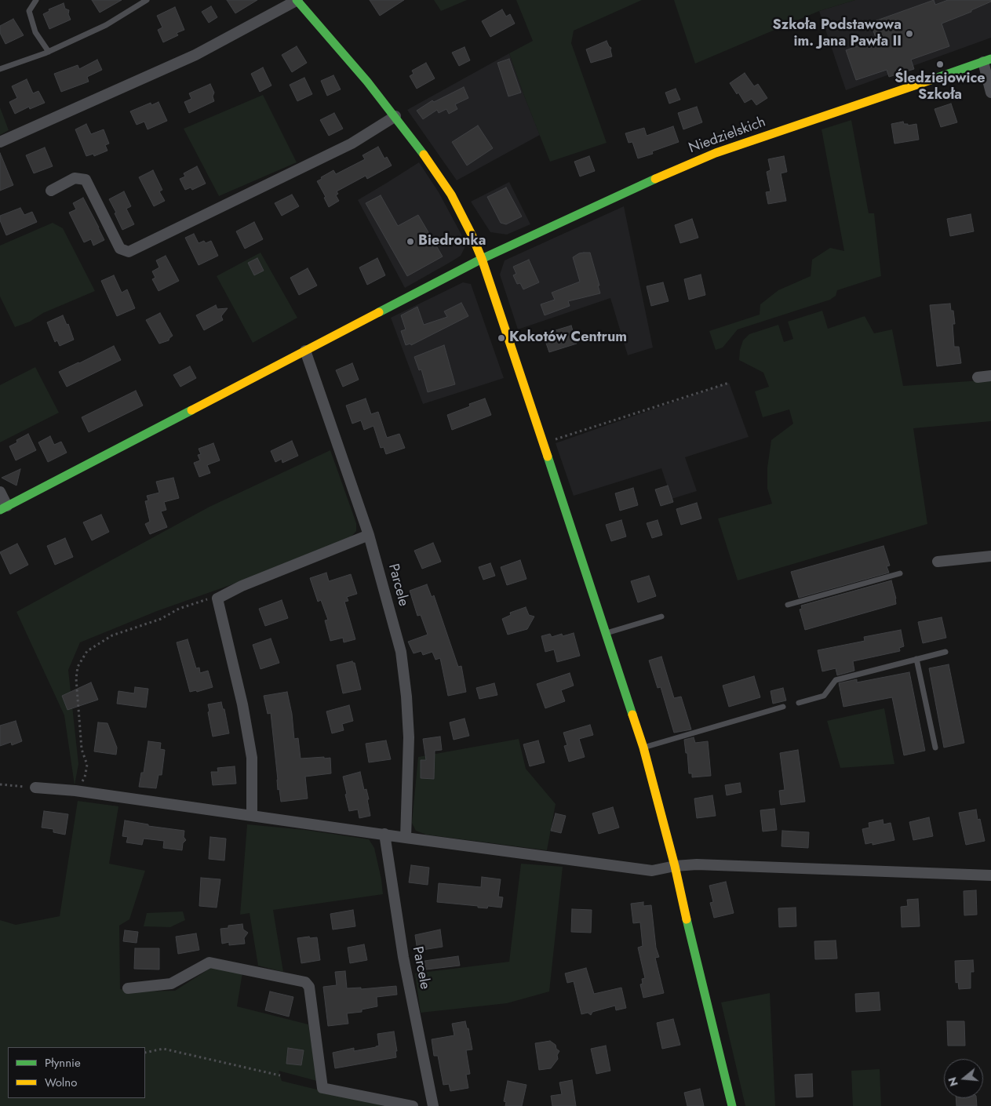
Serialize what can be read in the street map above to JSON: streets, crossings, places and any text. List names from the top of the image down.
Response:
{
  "streets": {
    "street": ["Niedzielskich", "Parcele"]
  },
  "crossings": [
    ["Niedzielskich", "Parcele"]
  ],
  "places": [
    "Szkoła Podstawowa im. Jana Pawła II",
    "Śledziejowice Szkoła",
    "Biedronka",
    "Kokotów Centrum"
  ],
  "legend": ["Płynnie", "Wolno"],
  "north": "left"
}
